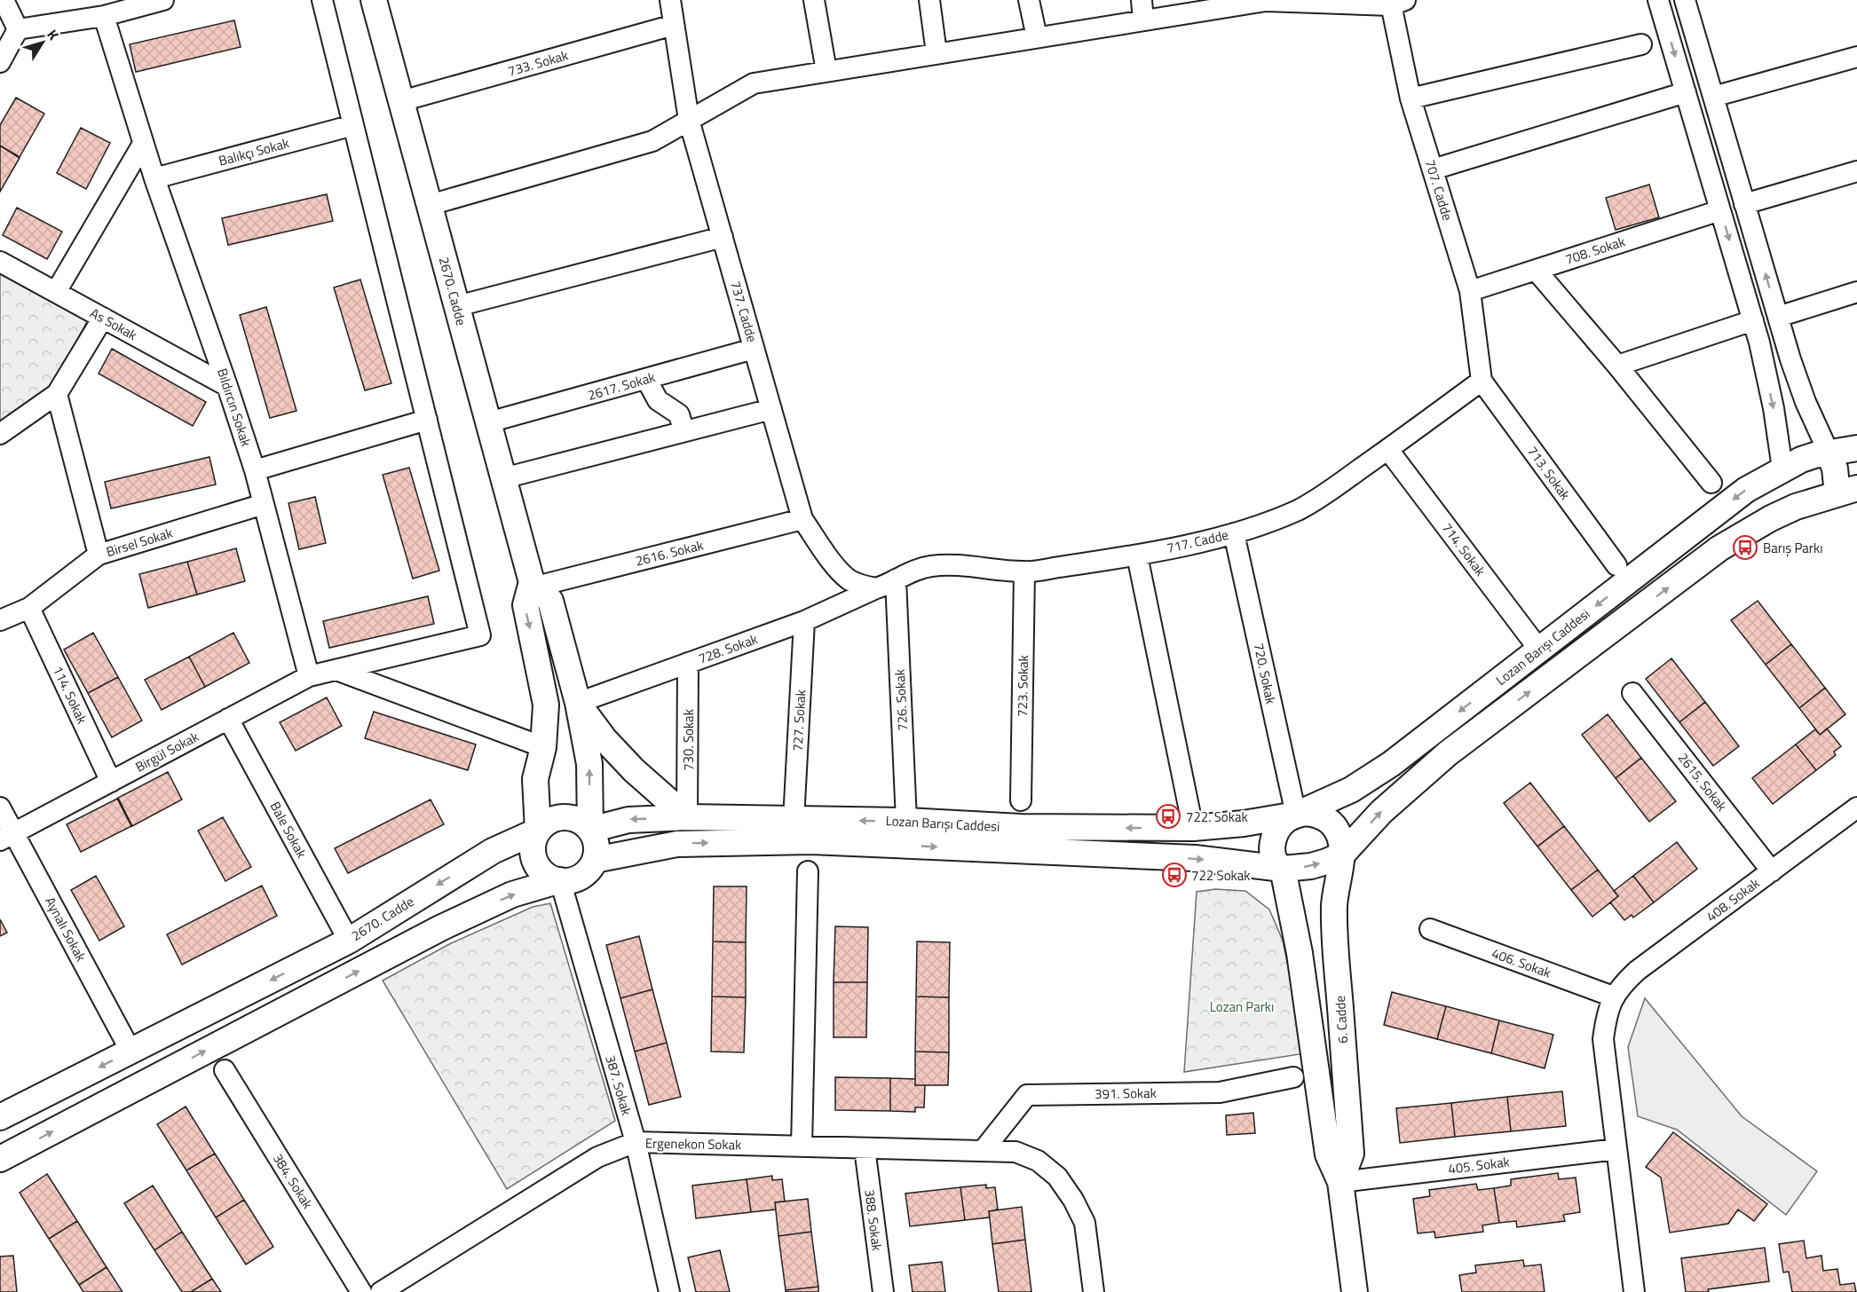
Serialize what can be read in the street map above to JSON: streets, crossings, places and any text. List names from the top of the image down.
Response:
{
  "streets": {
    "main road": ["2670. Cadde", "Lozan Barışı Caddesi", "6. Cadde"],
    "street": [
      "733. Sokak",
      "Balıkçı Sokak",
      "707. Cadde",
      "708. Sokak",
      "737. Cadde",
      "As Sokak",
      "2617. Sokak",
      "Bıldırcın Sokak",
      "713. Sokak",
      "717. Cadde",
      "Birsel Sokak",
      "714. Sokak",
      "2616. Sokak",
      "728. Sokak",
      "720. Sokak",
      "723. Sokak",
      "114. Sokak",
      "726. Sokak",
      "727. Sokak",
      "730. Sokak",
      "Birgül Sokak",
      "2615. Sokak",
      "Bale Sokak",
      "408. Sokak",
      "Aynalı Sokak",
      "406. Sokak",
      "387. Sokak",
      "391. Sokak",
      "Ergenekon Sokak",
      "405. Sokak",
      "384. Sokak",
      "388. Sokak"
    ]
  },
  "crossings": [
    ["733. Sokak", "2670. Cadde"],
    ["733. Sokak", "737. Cadde"],
    ["Balıkçı Sokak", "Bıldırcın Sokak"],
    ["707. Cadde", "708. Sokak"],
    ["707. Cadde", "713. Sokak"],
    ["707. Cadde", "717. Cadde"],
    ["2670. Cadde", "2617. Sokak"],
    ["2670. Cadde", "2616. Sokak"],
    ["2670. Cadde", "Lozan Barışı Caddesi"],
    ["2670. Cadde", "728. Sokak"],
    ["2670. Cadde", "Bale Sokak"],
    ["2670. Cadde", "Aynalı Sokak"],
    ["2670. Cadde", "387. Sokak"],
    ["737. Cadde", "2617. Sokak"],
    ["737. Cadde", "717. Cadde"],
    ["737. Cadde", "2616. Sokak"],
    ["737. Cadde", "728. Sokak"],
    ["As Sokak", "Bıldırcın Sokak"],
    ["Bıldırcın Sokak", "Birsel Sokak"],
    ["Bıldırcın Sokak", "Birgül Sokak"],
    ["713. Sokak", "717. Cadde"],
    ["717. Cadde", "714. Sokak"],
    ["717. Cadde", "728. Sokak"],
    ["717. Cadde", "720. Sokak"],
    ["717. Cadde", "723. Sokak"],
    ["717. Cadde", "726. Sokak"],
    ["Birsel Sokak", "114. Sokak"],
    ["714. Sokak", "Lozan Barışı Caddesi"],
    ["Lozan Barışı Caddesi", "720. Sokak"],
    ["Lozan Barışı Caddesi", "726. Sokak"],
    ["Lozan Barışı Caddesi", "727. Sokak"],
    ["Lozan Barışı Caddesi", "730. Sokak"],
    ["Lozan Barışı Caddesi", "6. Cadde"],
    ["Lozan Barışı Caddesi", "387. Sokak"],
    ["728. Sokak", "727. Sokak"],
    ["728. Sokak", "730. Sokak"],
    ["720. Sokak", "6. Cadde"],
    ["114. Sokak", "Birgül Sokak"],
    ["Birgül Sokak", "Bale Sokak"],
    ["Birgül Sokak", "Aynalı Sokak"],
    ["2615. Sokak", "408. Sokak"],
    ["408. Sokak", "406. Sokak"],
    ["6. Cadde", "405. Sokak"],
    ["387. Sokak", "Ergenekon Sokak"],
    ["391. Sokak", "Ergenekon Sokak"],
    ["Ergenekon Sokak", "388. Sokak"]
  ],
  "parks": ["Lozan Parkı"],
  "places": {
    "bus stop": ["Barış Parkı", "722. Sokak", "722 Sokak"]
  },
  "north": "top right"
}
